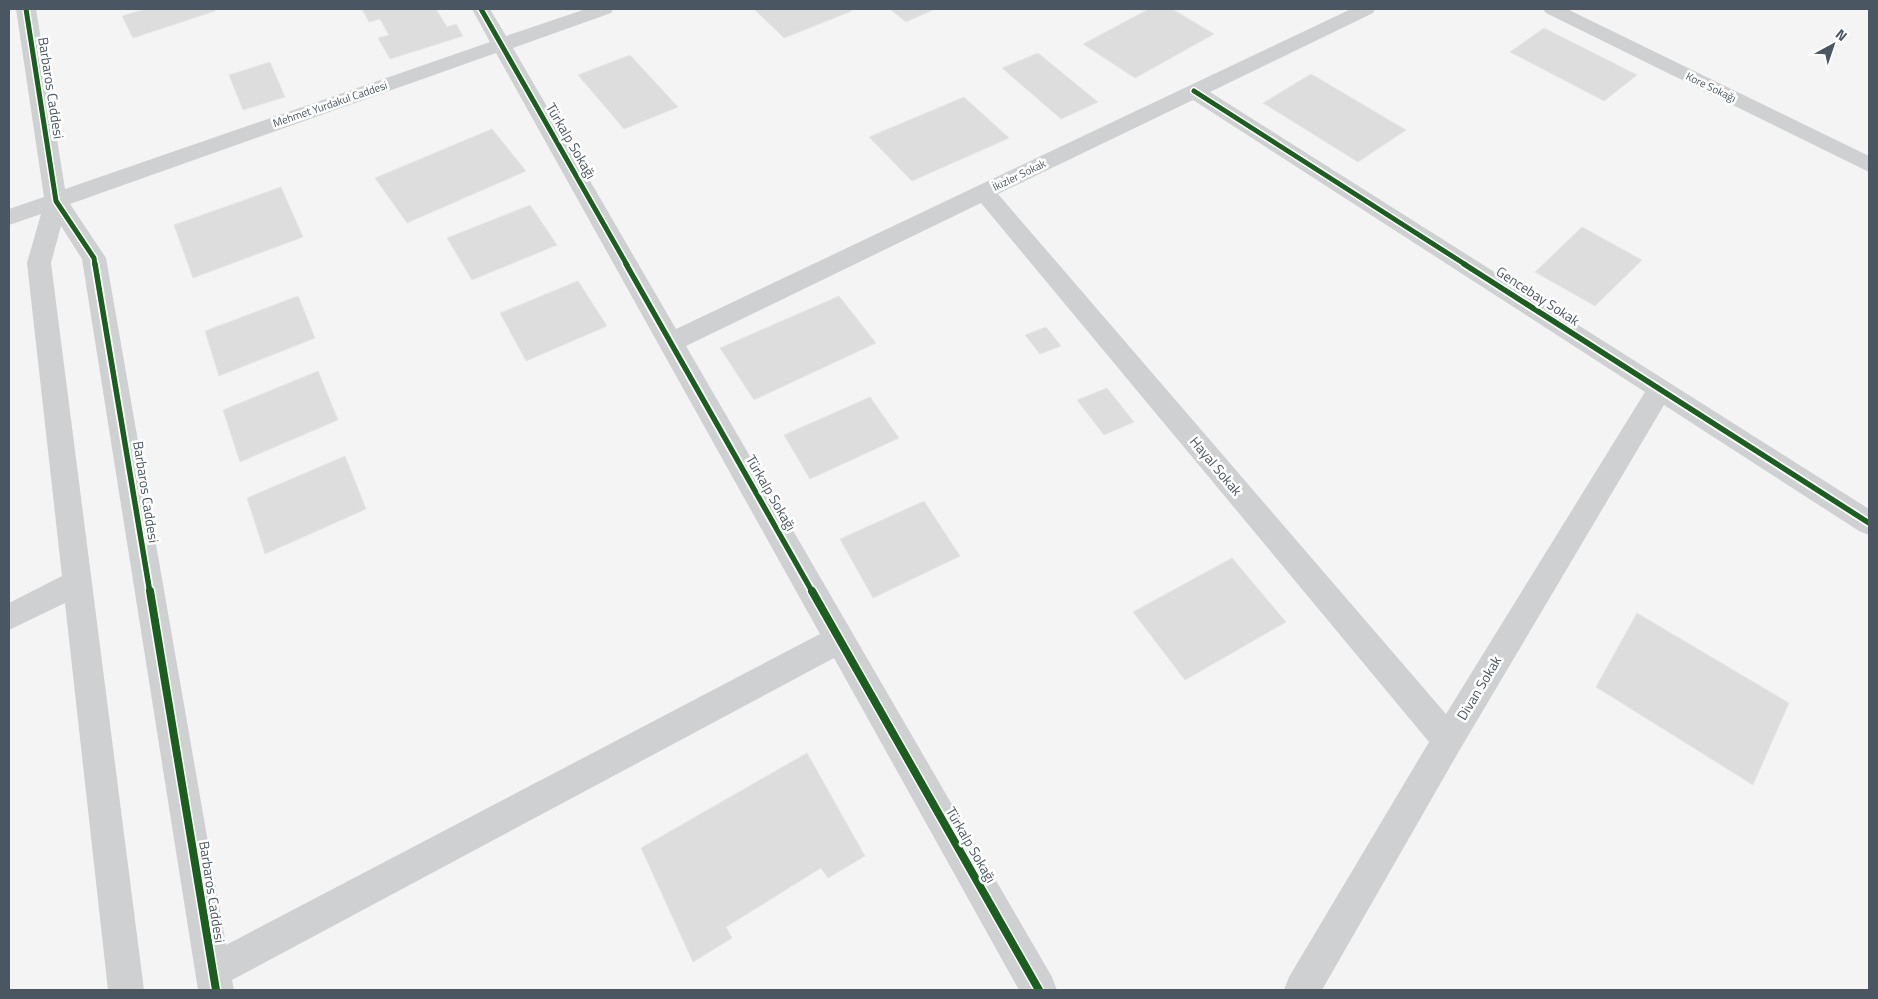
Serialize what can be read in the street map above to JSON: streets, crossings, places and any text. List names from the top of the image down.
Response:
{
  "streets": {
    "street": [
      "Kore Sokağı",
      "Barbaros Caddesi",
      "Mehmet Yurdakul Caddesi",
      "Türkalp Sokağı",
      "İkizler Sokak",
      "Gencebay Sokak",
      "Hayal Sokak",
      "Divan Sokak"
    ]
  },
  "crossings": [
    ["Barbaros Caddesi", "Mehmet Yurdakul Caddesi"],
    ["Mehmet Yurdakul Caddesi", "Türkalp Sokağı"],
    ["Türkalp Sokağı", "İkizler Sokak"],
    ["İkizler Sokak", "Gencebay Sokak"],
    ["İkizler Sokak", "Hayal Sokak"],
    ["Gencebay Sokak", "Divan Sokak"],
    ["Hayal Sokak", "Divan Sokak"]
  ],
  "north": "top right"
}
